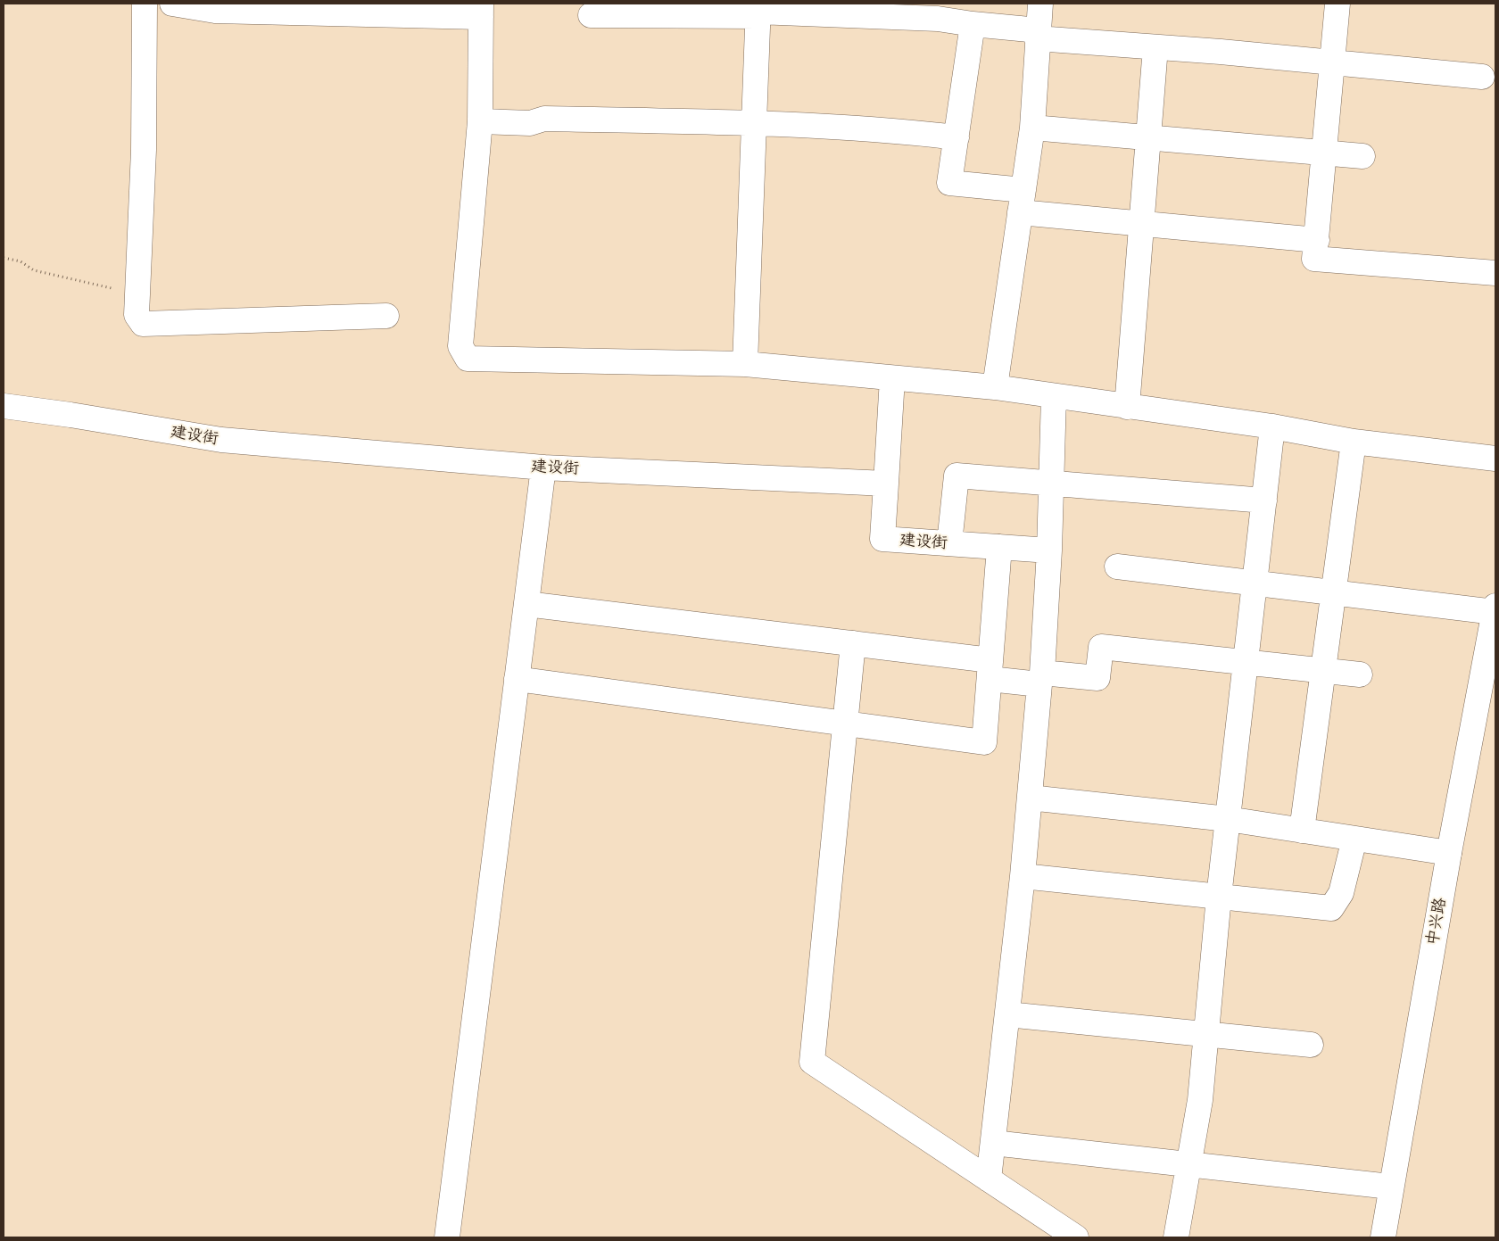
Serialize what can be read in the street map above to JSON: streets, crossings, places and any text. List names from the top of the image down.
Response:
{
  "streets": {
    "street": ["建设街", "中兴路"]
  }
}
